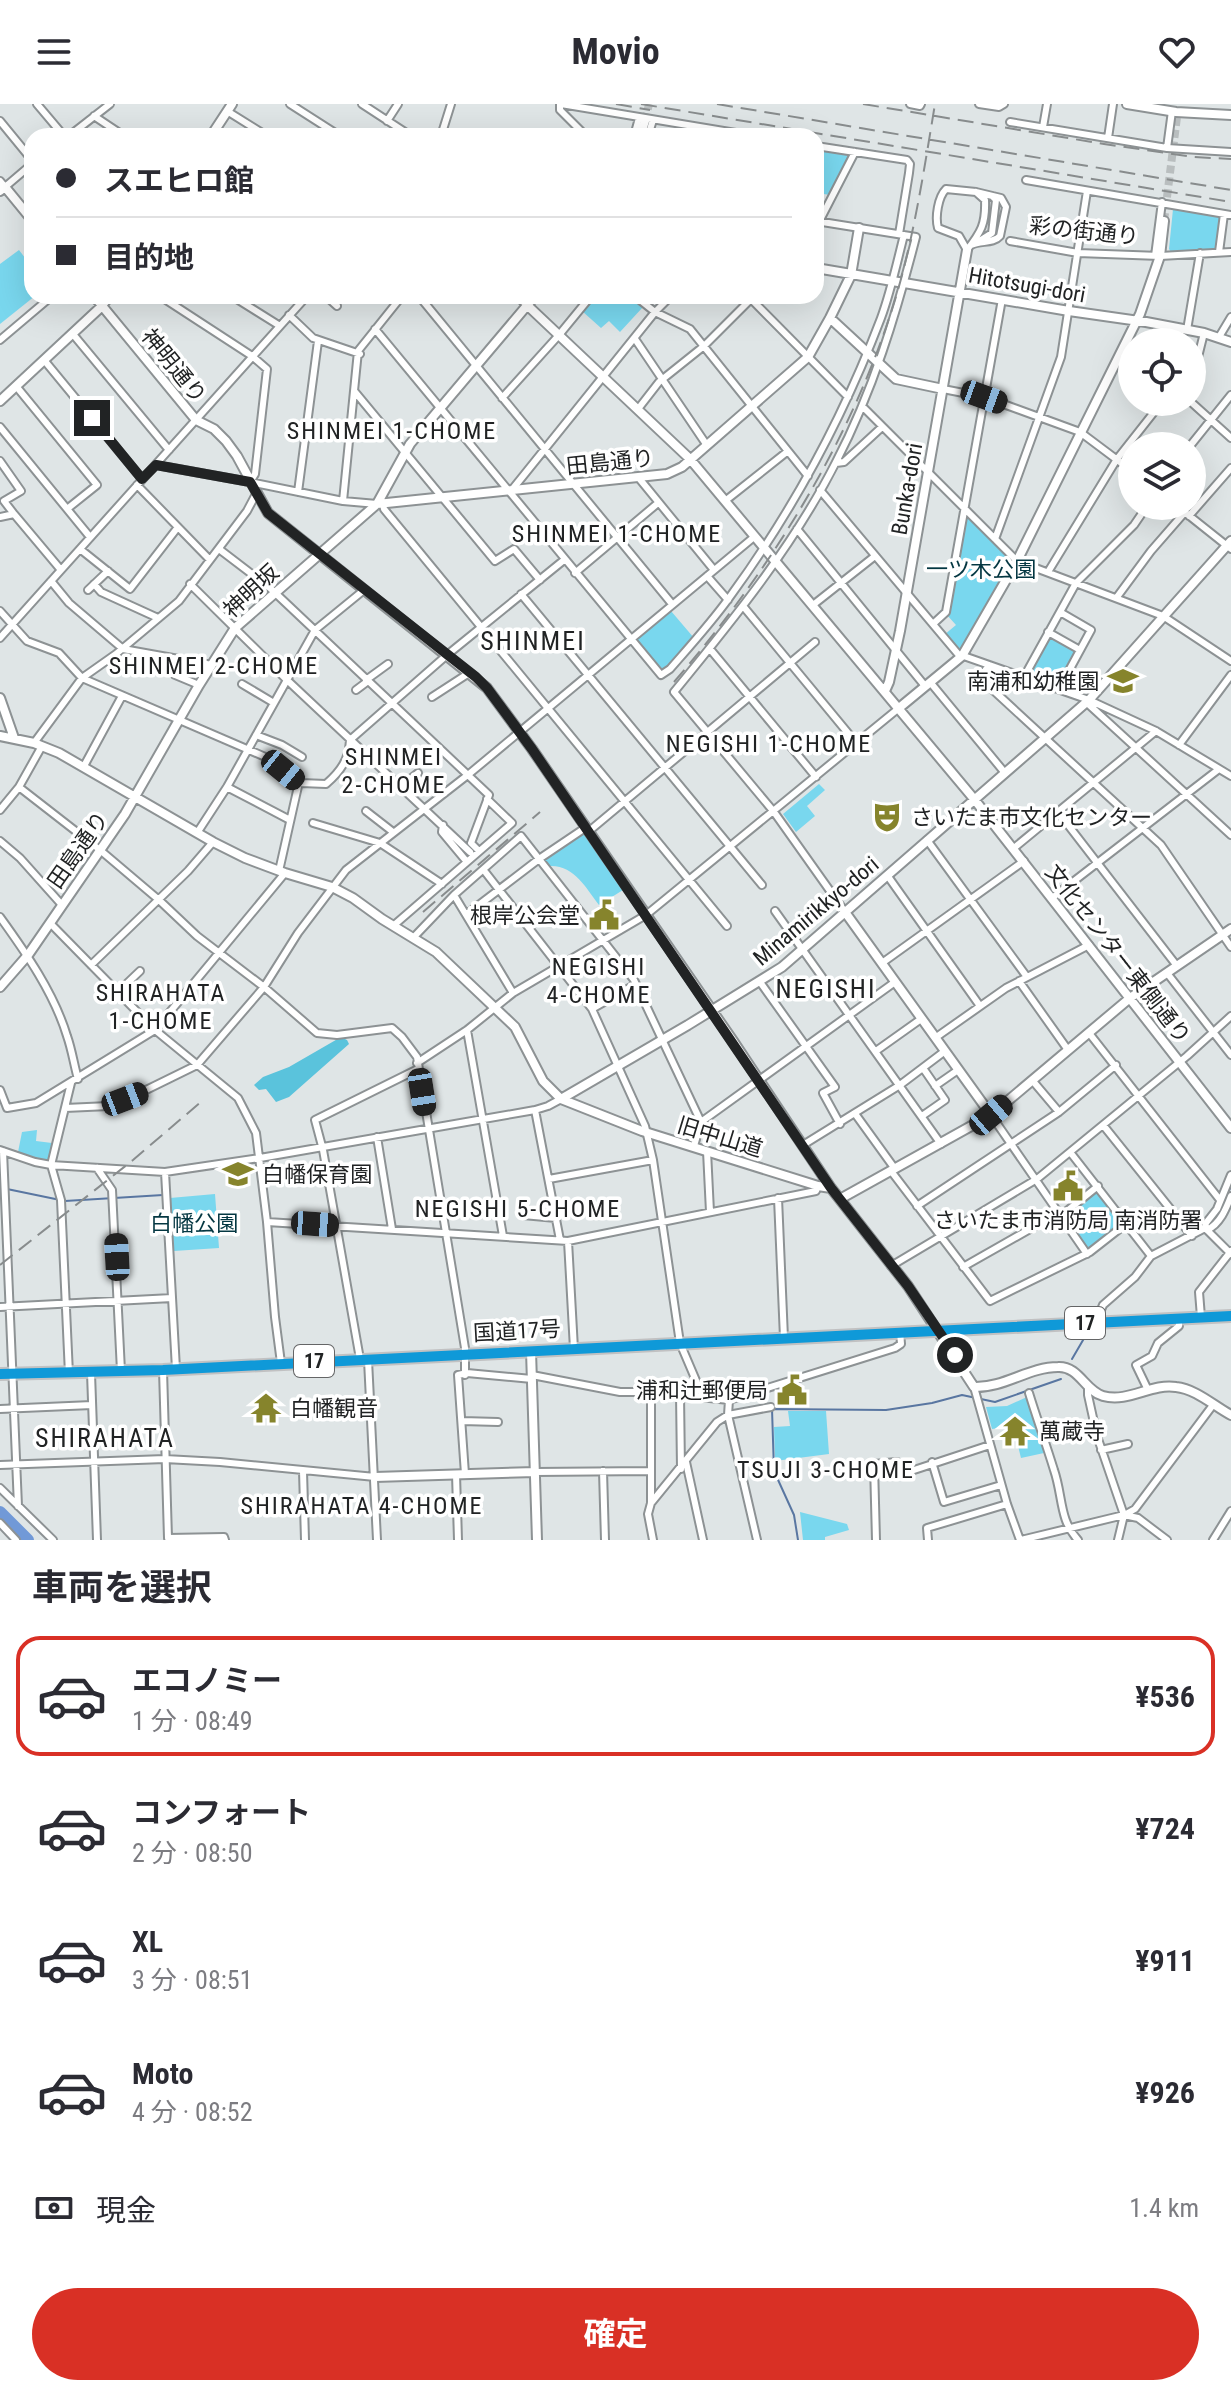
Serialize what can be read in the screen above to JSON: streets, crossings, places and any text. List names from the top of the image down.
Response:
{
  "streets": {
    "highway": ["17", "国道17号"],
    "street": [
      "彩の街通り",
      "Hitotsugi-dori",
      "神明通り",
      "田島通り",
      "Bunka-dori",
      "神明坂",
      "Minamirikkyo-dori",
      "文化センター東側通り",
      "旧中山道"
    ]
  },
  "crossings": [
    ["Hitotsugi-dori", "田島通り"],
    ["Hitotsugi-dori", "Bunka-dori"],
    ["神明通り", "神明坂"],
    ["神明通り", "Minamirikkyo-dori"],
    ["神明通り", "旧中山道"],
    ["田島通り", "神明坂"],
    ["田島通り", "文化センター東側通り"],
    ["Bunka-dori", "文化センター東側通り"],
    ["Minamirikkyo-dori", "文化センター東側通り"],
    ["Minamirikkyo-dori", "旧中山道"],
    ["17", "国道17号"]
  ],
  "districts": [
    "SHINMEI 1-CHOME",
    "SHINMEI 1-CHOME",
    "SHINMEI",
    "SHINMEI 2-CHOME",
    "NEGISHI 1-CHOME",
    "SHINMEI 2-CHOME",
    "NEGISHI 4-CHOME",
    "NEGISHI",
    "SHIRAHATA 1-CHOME",
    "NEGISHI 5-CHOME",
    "SHIRAHATA",
    "TSUJI 3-CHOME",
    "SHIRAHATA 4-CHOME"
  ],
  "parks": ["一ツ木公園", "白幡公園"],
  "places": {
    "school or university": ["南浦和幼稚園", "白幡保育園"],
    "theatre": ["さいたま市文化センター"],
    "public building": ["根岸公会堂", "さいたま市消防局 南消防署", "浦和辻郵便局"],
    "temple": ["白幡観音", "萬蔵寺"]
  },
  "page": {
    "header": "Movio",
    "banner": ["スエヒロ館", "目的地"],
    "heading": "車両を選択",
    "list": [
      {
        "name": "エコノミー",
        "note": "1 分 · 08:49",
        "value": "¥536"
      },
      {
        "name": "コンフォート",
        "note": "2 分 · 08:50",
        "value": "¥724"
      },
      {
        "name": "XL",
        "note": "3 分 · 08:51",
        "value": "¥911"
      },
      {
        "name": "Moto",
        "note": "4 分 · 08:52",
        "value": "¥926"
      }
    ],
    "pay": ["現金", "1.4 km"],
    "buttons": "確定"
  }
}
